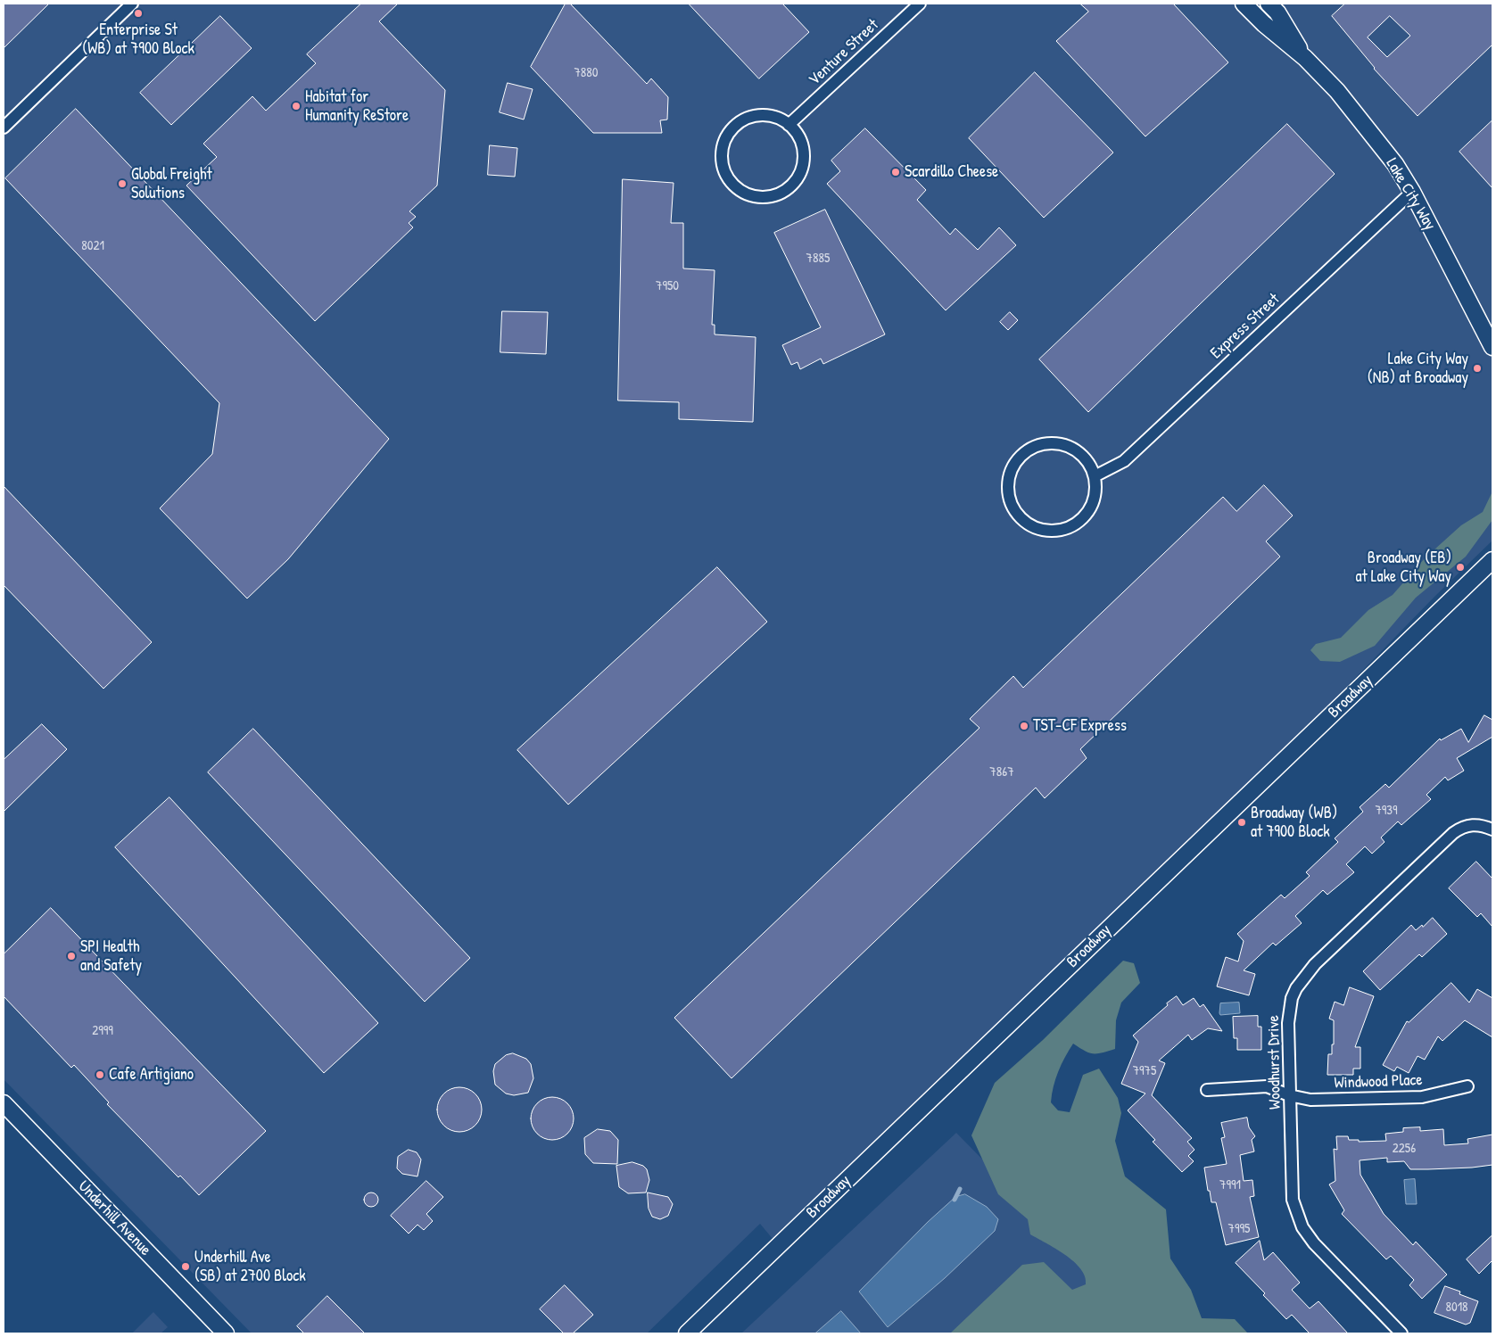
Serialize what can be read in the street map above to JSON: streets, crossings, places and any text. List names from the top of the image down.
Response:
{
  "streets": {
    "street": [
      "Venture Street",
      "Lake City Way",
      "Express Street",
      "Broadway",
      "Woodhurst Drive",
      "Windwood Place",
      "Underhill Avenue"
    ]
  },
  "crossings": [
    ["Lake City Way", "Express Street"],
    ["Woodhurst Drive", "Windwood Place"]
  ],
  "places": [
    "Enterprise St (WB) at 7900 Block",
    "Habitat for Humanity ReStore",
    "Scardillo Cheese",
    "Global Freight Solutions",
    "Lake City Way (NB) at Broadway",
    "Broadway (EB) at Lake City Way",
    "TST-CF Express",
    "Broadway (WB) at 7900 Block",
    "SPI Health and Safety",
    "Cafe Artigiano",
    "Underhill Ave (SB) at 2700 Block"
  ],
  "house_numbers": [
    "7880",
    "8021",
    "7885",
    "7950",
    "7867",
    "7939",
    "2999",
    "7975",
    "2256",
    "7991",
    "7995",
    "8018"
  ]
}
